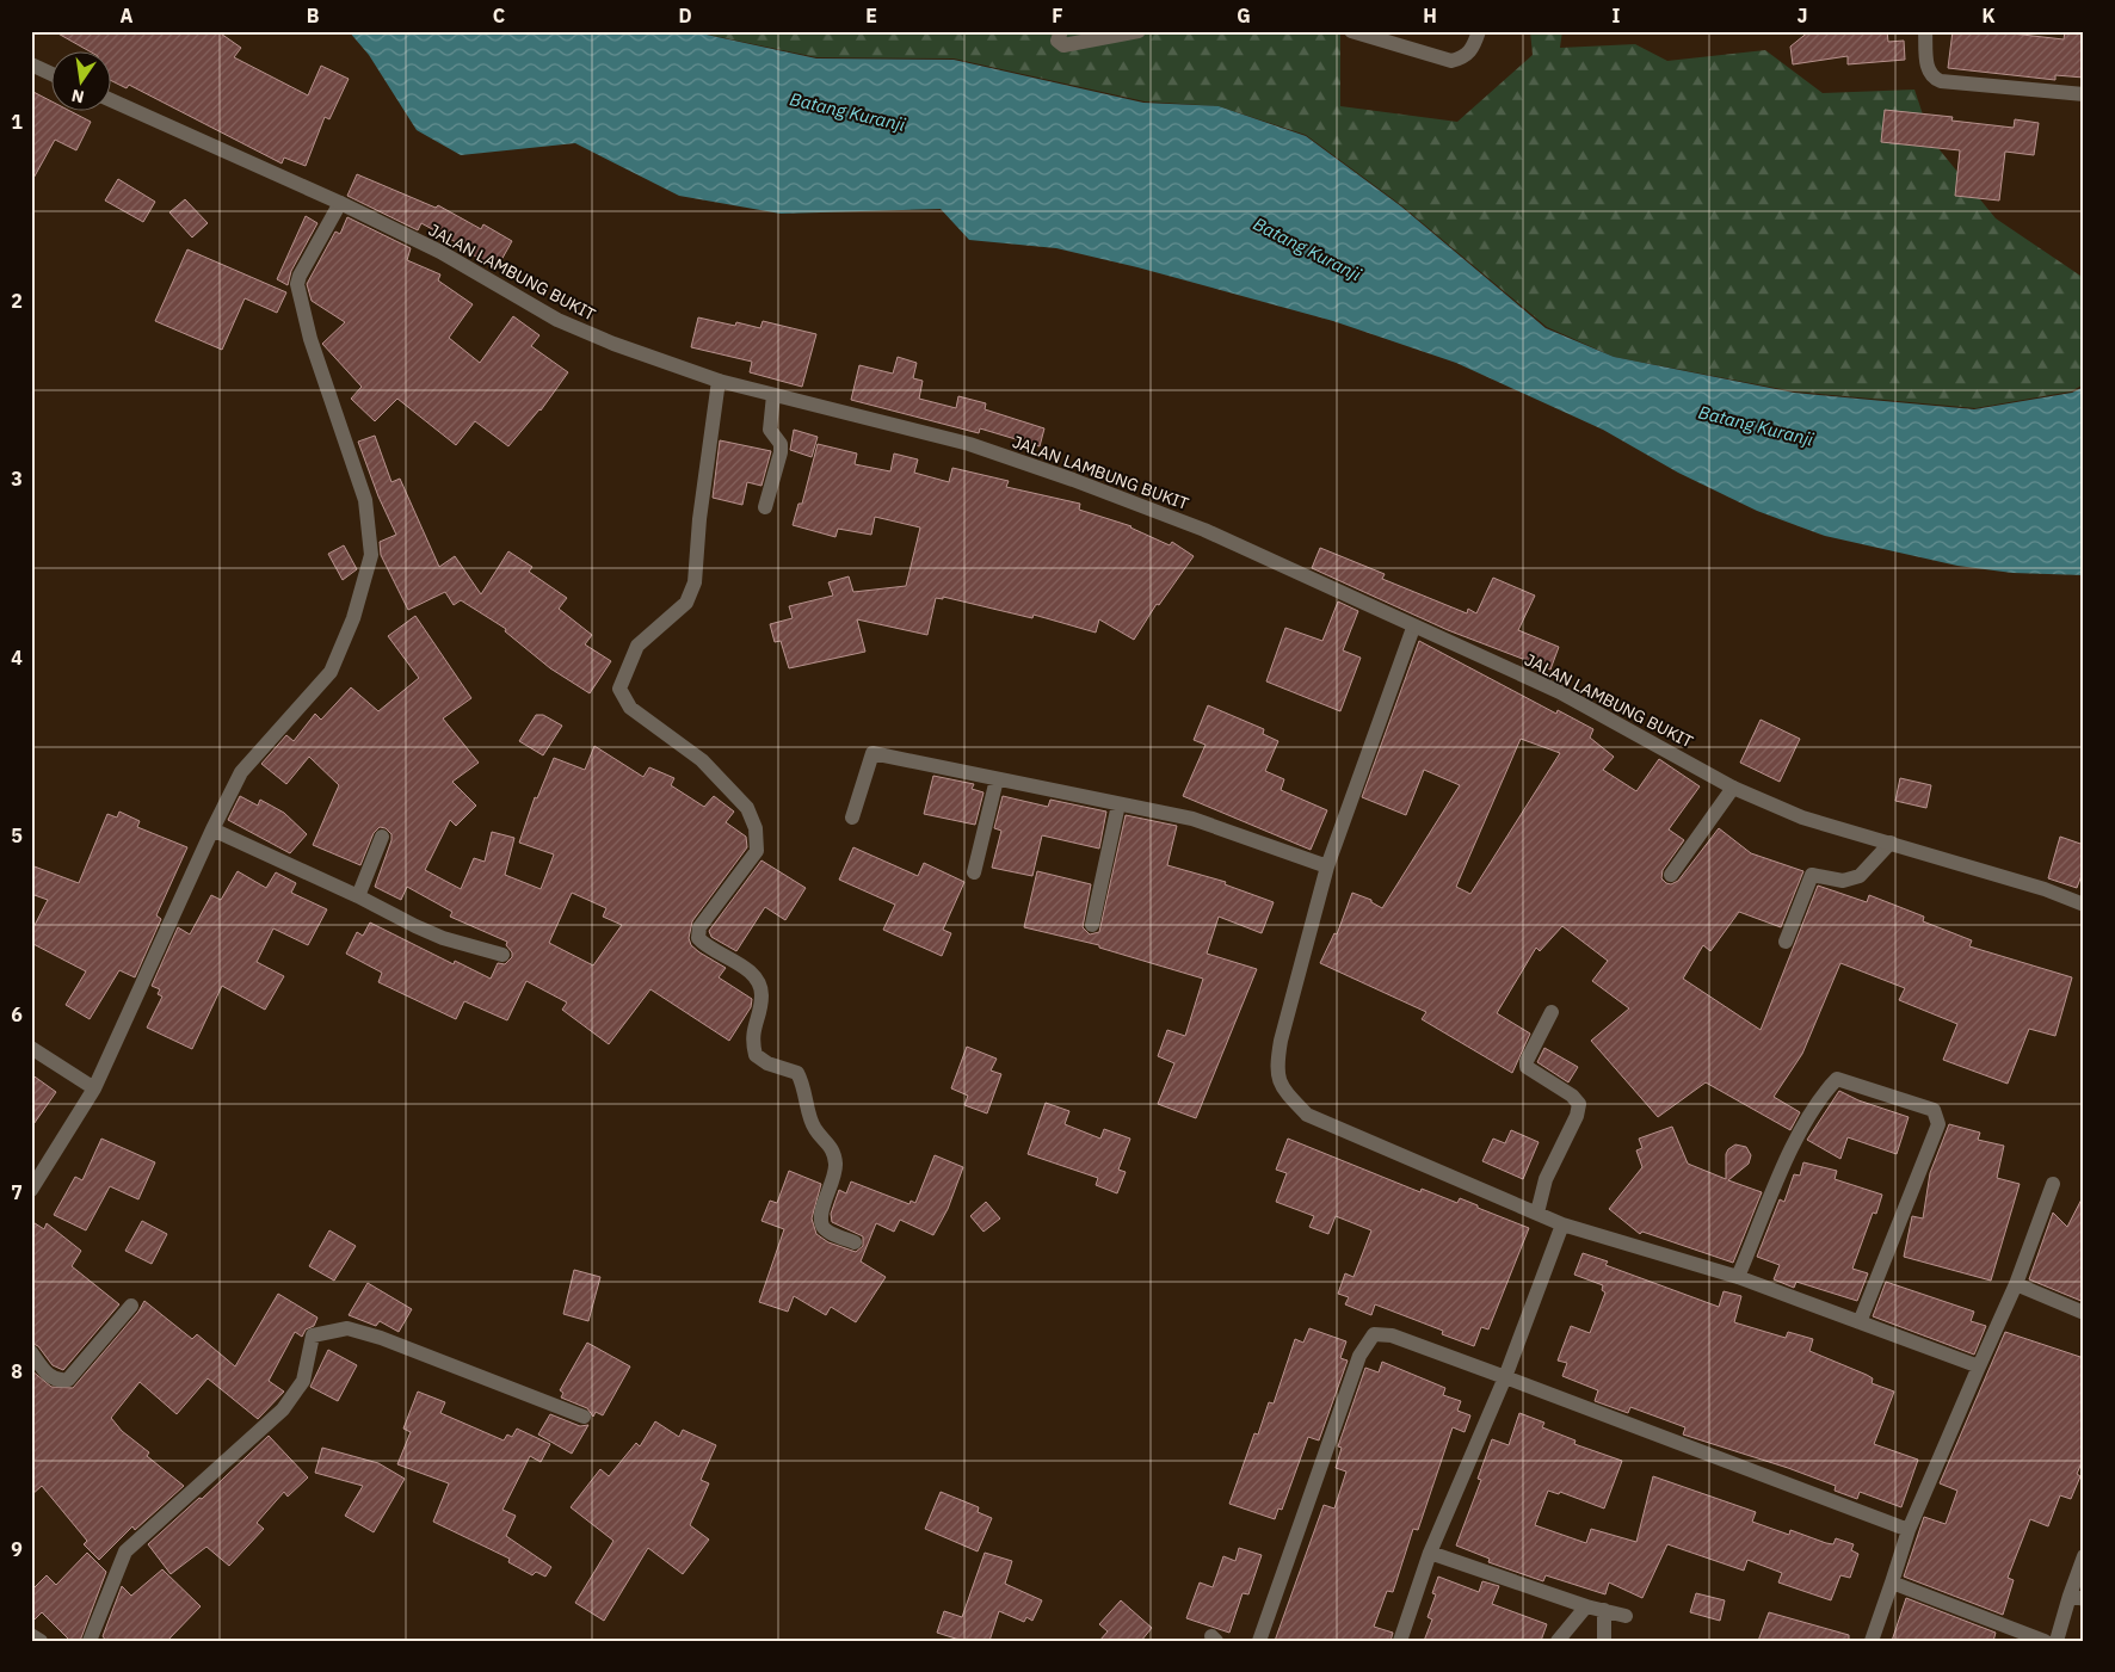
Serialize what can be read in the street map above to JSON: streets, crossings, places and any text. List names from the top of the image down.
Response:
{
  "streets": {
    "street": ["JALAN LAMBUNG BUKIT"]
  },
  "water": ["Batang Kuranji"],
  "north": "bottom",
  "grid": {
    "columns": [
      "A",
      "B",
      "C",
      "D",
      "E",
      "F",
      "G",
      "H",
      "I",
      "J",
      "K"
    ],
    "rows": [
      "1",
      "2",
      "3",
      "4",
      "5",
      "6",
      "7",
      "8",
      "9"
    ]
  }
}
